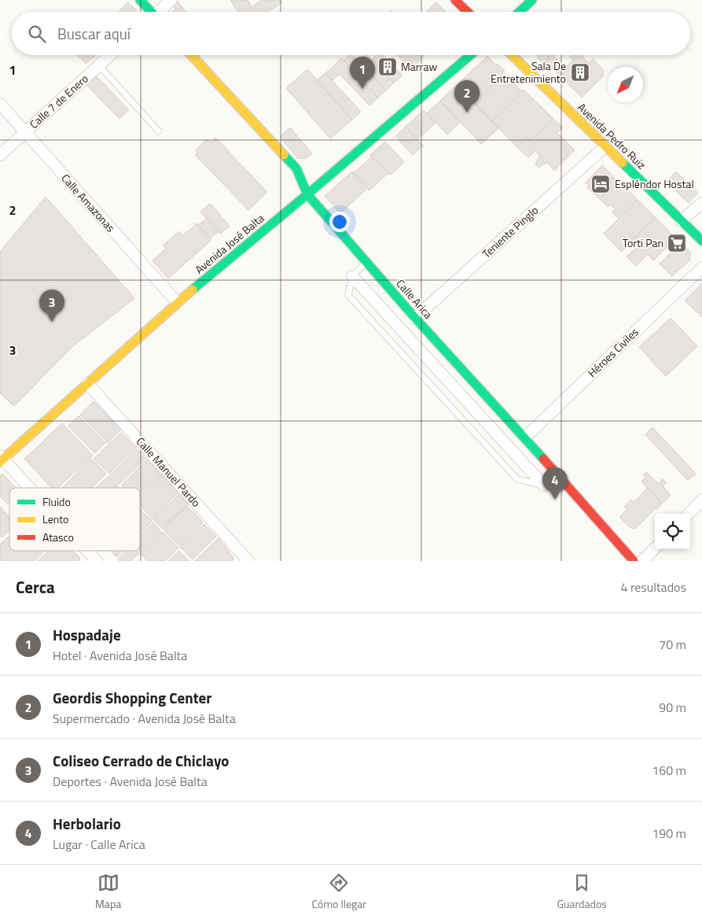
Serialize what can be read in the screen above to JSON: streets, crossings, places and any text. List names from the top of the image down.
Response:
{
  "streets": {
    "street": [
      "Calle 7 de Enero",
      "Avenida Pedro Ruiz",
      "Calle Amazonas",
      "Teniente Pinglo",
      "Avenida José Balta",
      "Calle Arica",
      "Héroes Civiles",
      "Calle Manuel Pardo"
    ]
  },
  "crossings": [
    ["Calle 7 de Enero", "Calle Amazonas"],
    ["Avenida Pedro Ruiz", "Teniente Pinglo"],
    ["Calle Amazonas", "Avenida José Balta"],
    ["Teniente Pinglo", "Calle Arica"],
    ["Avenida José Balta", "Calle Arica"],
    ["Avenida José Balta", "Calle Manuel Pardo"],
    ["Calle Arica", "Héroes Civiles"]
  ],
  "places": {
    "building": ["Marraw", "Sala De Entretenimiento"],
    "hotel": ["Espléndor Hostal"],
    "supermarket": ["Torti Pan"]
  },
  "legend": ["Fluido", "Lento", "Atasco"],
  "north": "bottom left",
  "page": {
    "search": "Buscar aquí",
    "pins": [
      "1",
      "2",
      "3",
      "4"
    ],
    "heading": ["Cerca", "4 resultados"],
    "list": [
      {
        "mark": "1",
        "name": "Hospadaje",
        "note": "Hotel · Avenida José Balta",
        "value": "70 m"
      },
      {
        "mark": "2",
        "name": "Geordis Shopping Center",
        "note": "Supermercado · Avenida José Balta",
        "value": "90 m"
      },
      {
        "mark": "3",
        "name": "Coliseo Cerrado de Chiclayo",
        "note": "Deportes · Avenida José Balta",
        "value": "160 m"
      },
      {
        "mark": "4",
        "name": "Herbolario",
        "note": "Lugar · Calle Arica",
        "value": "190 m"
      }
    ],
    "nav": ["Mapa", "Cómo llegar", "Guardados"]
  },
  "grid": {
    "rows": ["1", "2", "3"]
  }
}
